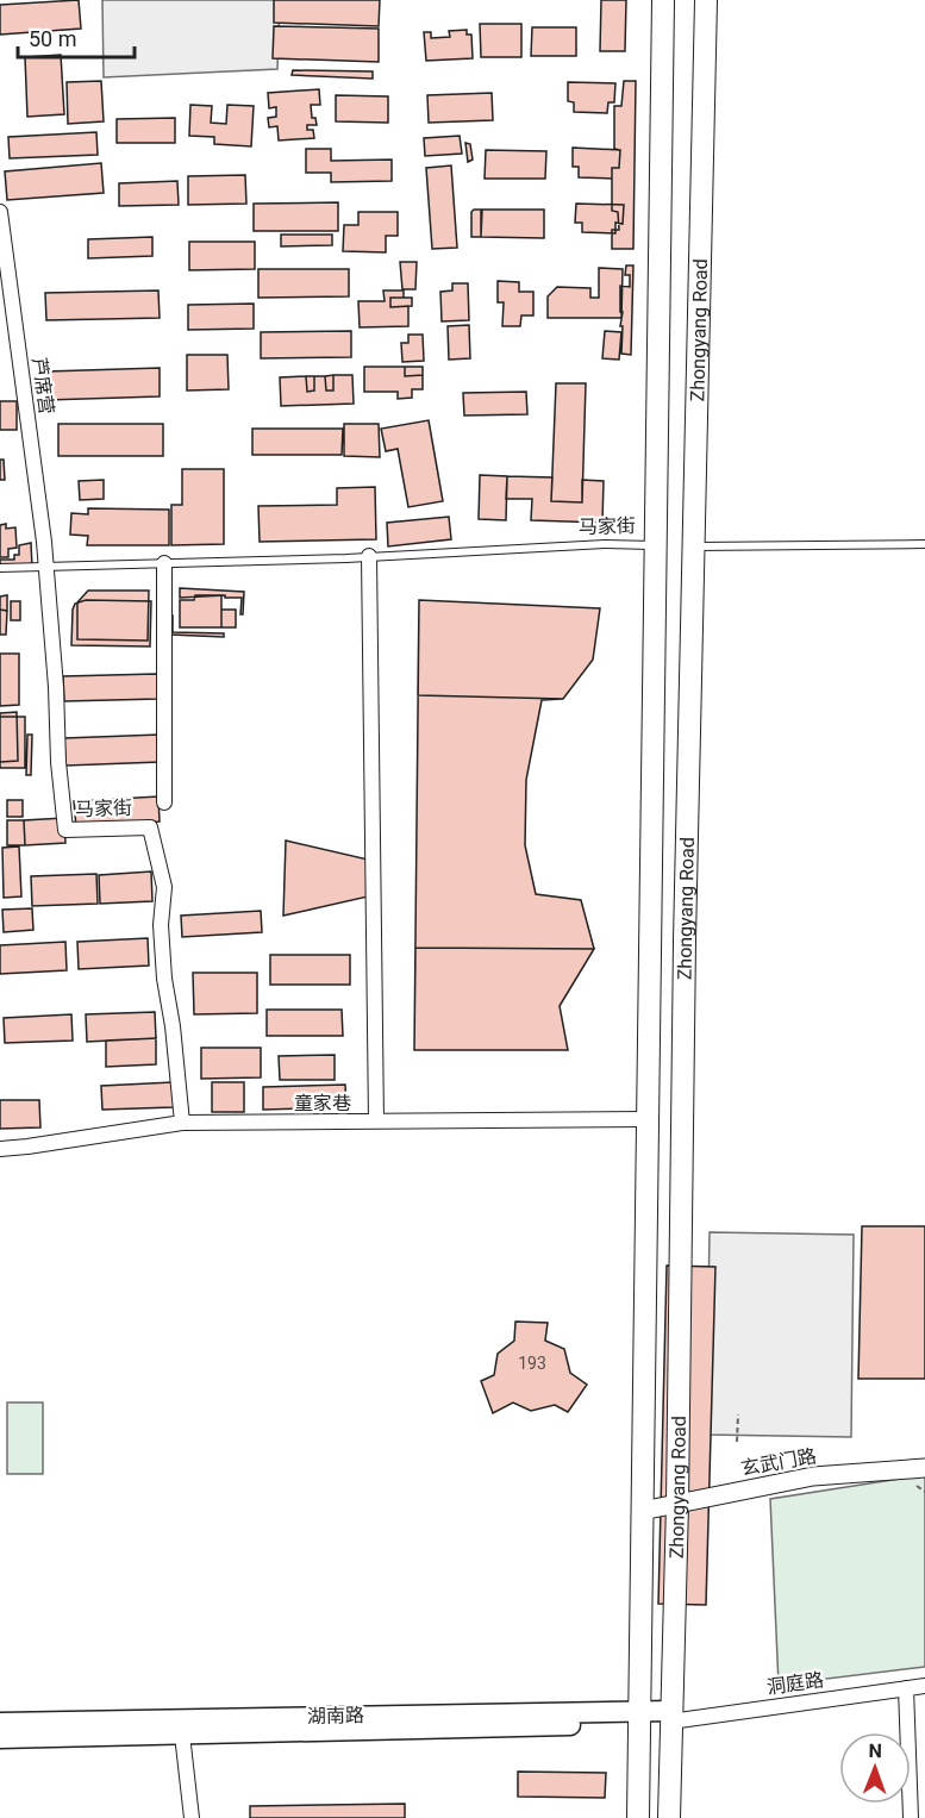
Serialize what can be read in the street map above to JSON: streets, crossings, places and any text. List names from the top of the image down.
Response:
{
  "streets": {
    "main road": ["Zhongyang Road", "湖南路"],
    "street": [
      "芦席营",
      "马家街",
      "童家巷",
      "玄武门路",
      "洞庭路"
    ]
  },
  "crossings": [
    ["Zhongyang Road", "马家街"],
    ["Zhongyang Road", "童家巷"],
    ["Zhongyang Road", "玄武门路"],
    ["Zhongyang Road", "洞庭路"],
    ["Zhongyang Road", "湖南路"],
    ["芦席营", "马家街"],
    ["马家街", "童家巷"],
    ["洞庭路", "湖南路"]
  ],
  "house_numbers": ["193"],
  "scale_bar": "50 m",
  "north": "top"
}
